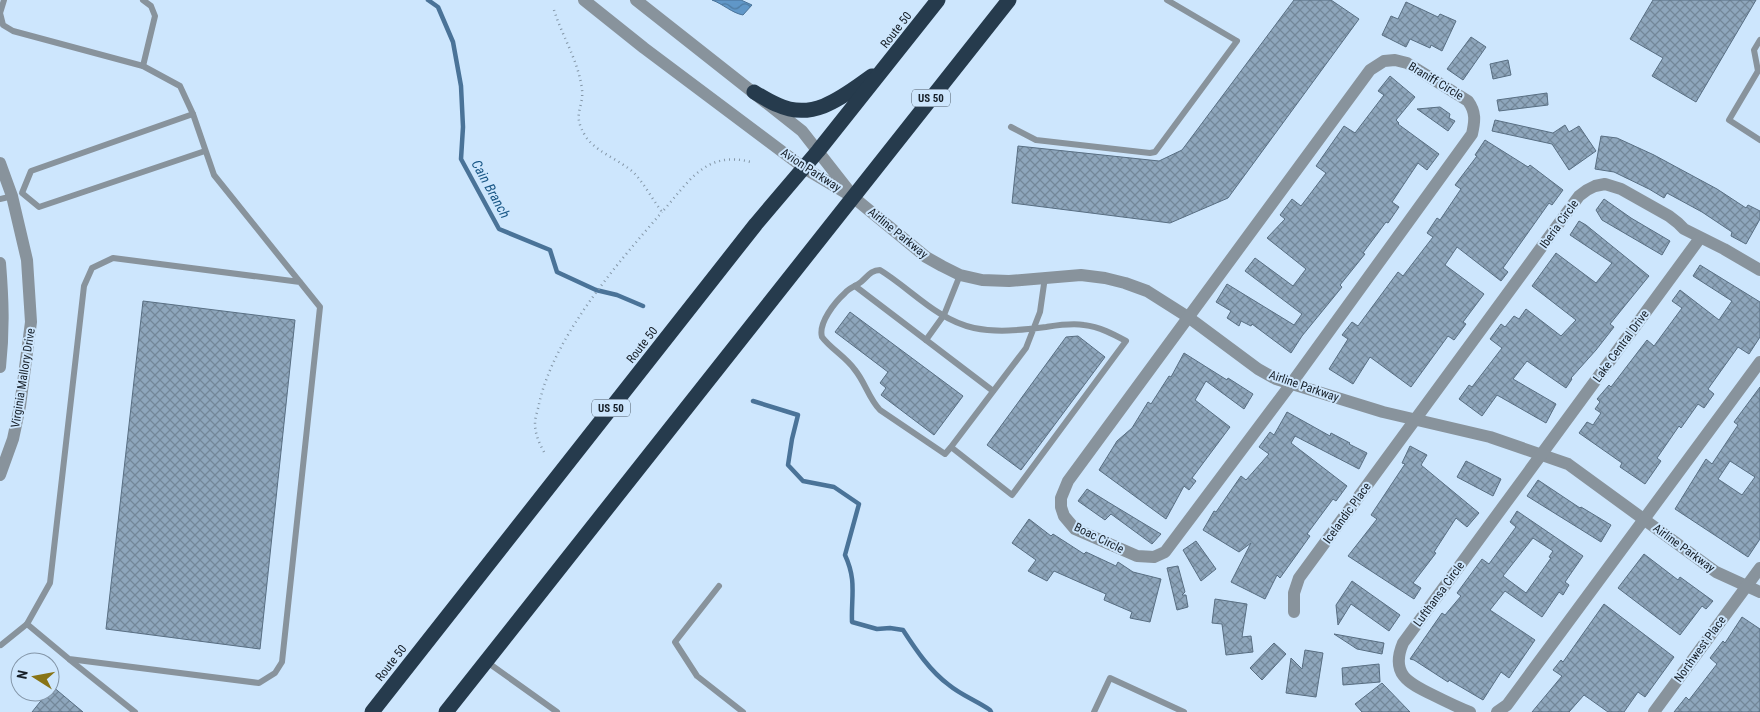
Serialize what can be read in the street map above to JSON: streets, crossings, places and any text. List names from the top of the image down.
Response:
{
  "streets": {
    "highway": ["Route 50", "US 50"],
    "street": [
      "Braniff Circle",
      "Avion Parkway",
      "Iberia Circle",
      "Airline Parkway",
      "Lake Central Drive",
      "Virginia Mallory Drive",
      "Icelandic Place",
      "Boac Circle",
      "Lufthansa Circle",
      "Northwest Place"
    ]
  },
  "crossings": [
    ["Route 50", "Avion Parkway"],
    ["Braniff Circle", "Airline Parkway"],
    ["Braniff Circle", "Boac Circle"],
    ["US 50", "Avion Parkway"],
    ["US 50", "Airline Parkway"],
    ["Avion Parkway", "Airline Parkway"],
    ["Iberia Circle", "Airline Parkway"],
    ["Iberia Circle", "Lake Central Drive"],
    ["Iberia Circle", "Icelandic Place"],
    ["Airline Parkway", "Lake Central Drive"],
    ["Airline Parkway", "Icelandic Place"],
    ["Airline Parkway", "Boac Circle"],
    ["Airline Parkway", "Lufthansa Circle"],
    ["Airline Parkway", "Northwest Place"],
    ["Lake Central Drive", "Lufthansa Circle"]
  ],
  "water": ["Cain Branch"],
  "north": "left"
}
